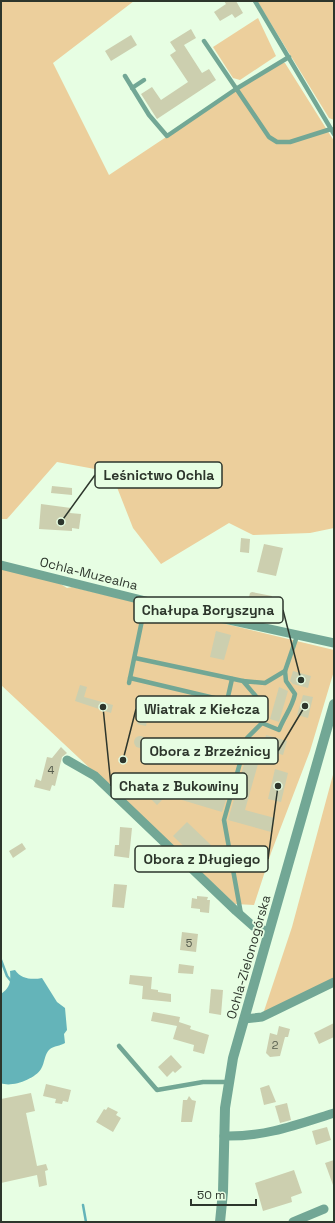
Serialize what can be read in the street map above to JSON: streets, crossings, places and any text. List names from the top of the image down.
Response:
{
  "streets": {
    "street": ["Ochla-Muzealna", "Ochla-Zielonogórska"]
  },
  "places": [
    "Leśnictwo Ochla",
    "Chałupa Boryszyna",
    "Obora z Brzeźnicy",
    "Chata z Bukowiny",
    "Wiatrak z Kiełcza",
    "Obora z Długiego"
  ],
  "house_numbers": ["4", "5", "2"],
  "scale_bar": "50 m"
}
